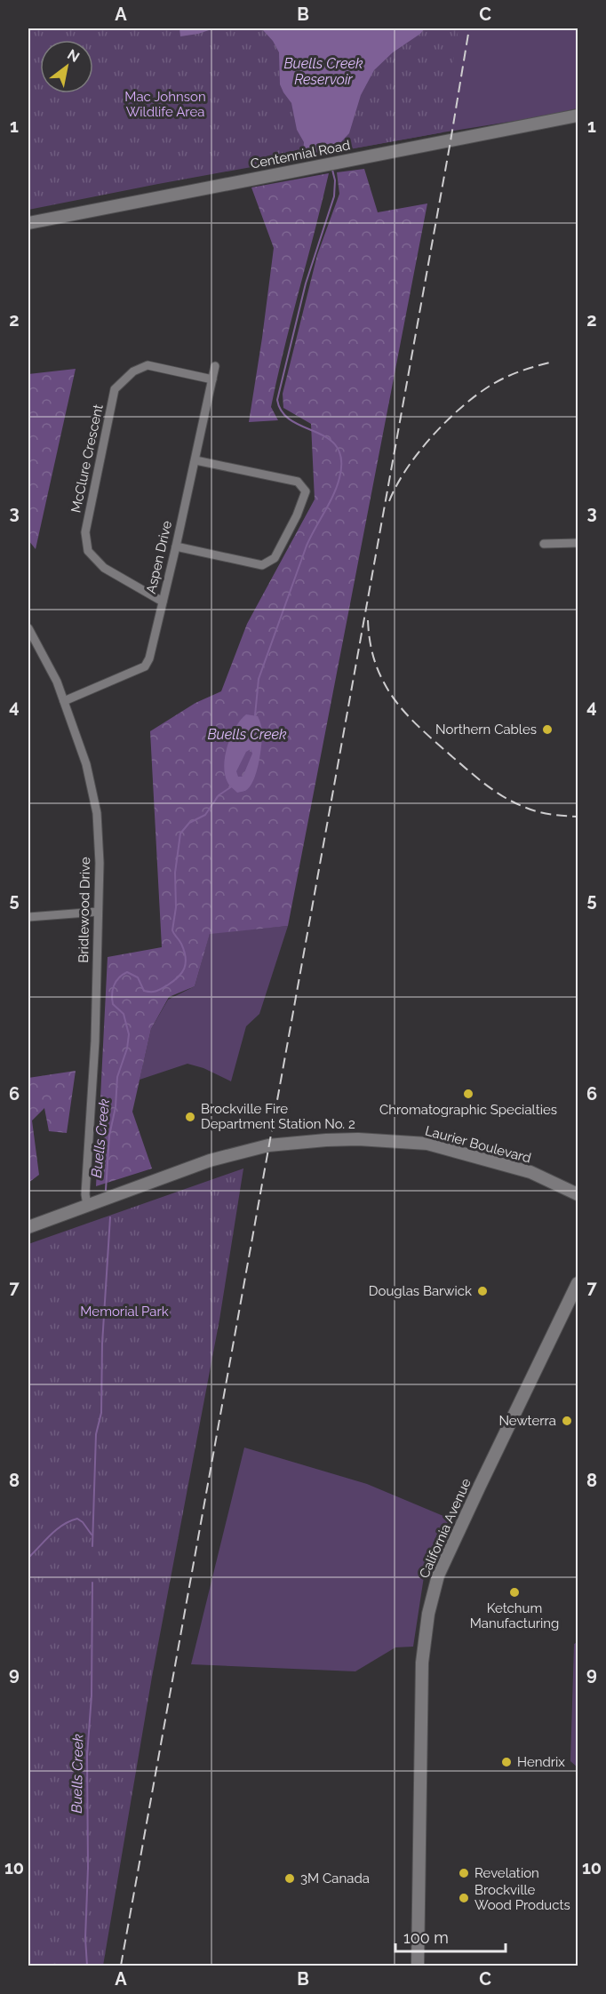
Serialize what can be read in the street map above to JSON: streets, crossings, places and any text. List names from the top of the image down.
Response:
{
  "streets": {
    "street": [
      "Centennial Road",
      "McClure Crescent",
      "Aspen Drive",
      "Bridlewood Drive",
      "Laurier Boulevard",
      "California Avenue"
    ]
  },
  "crossings": [
    ["McClure Crescent", "Aspen Drive"],
    ["Aspen Drive", "Bridlewood Drive"],
    ["Bridlewood Drive", "Laurier Boulevard"]
  ],
  "water": ["Buells Creek Reservoir", "Buells Creek"],
  "parks": ["Mac Johnson Wildlife Area", "Memorial Park"],
  "places": [
    "Northern Cables",
    "Chromatographic Specialties",
    "Brockville Fire Department Station No. 2",
    "Douglas Barwick",
    "Newterra",
    "Ketchum Manufacturing",
    "Hendrix",
    "Revelation",
    "3M Canada",
    "Brockville Wood Products"
  ],
  "scale_bar": "100 m",
  "north": "top right",
  "grid": {
    "columns": ["A", "B", "C"],
    "rows": [
      "1",
      "2",
      "3",
      "4",
      "5",
      "6",
      "7",
      "8",
      "9",
      "10"
    ]
  }
}
